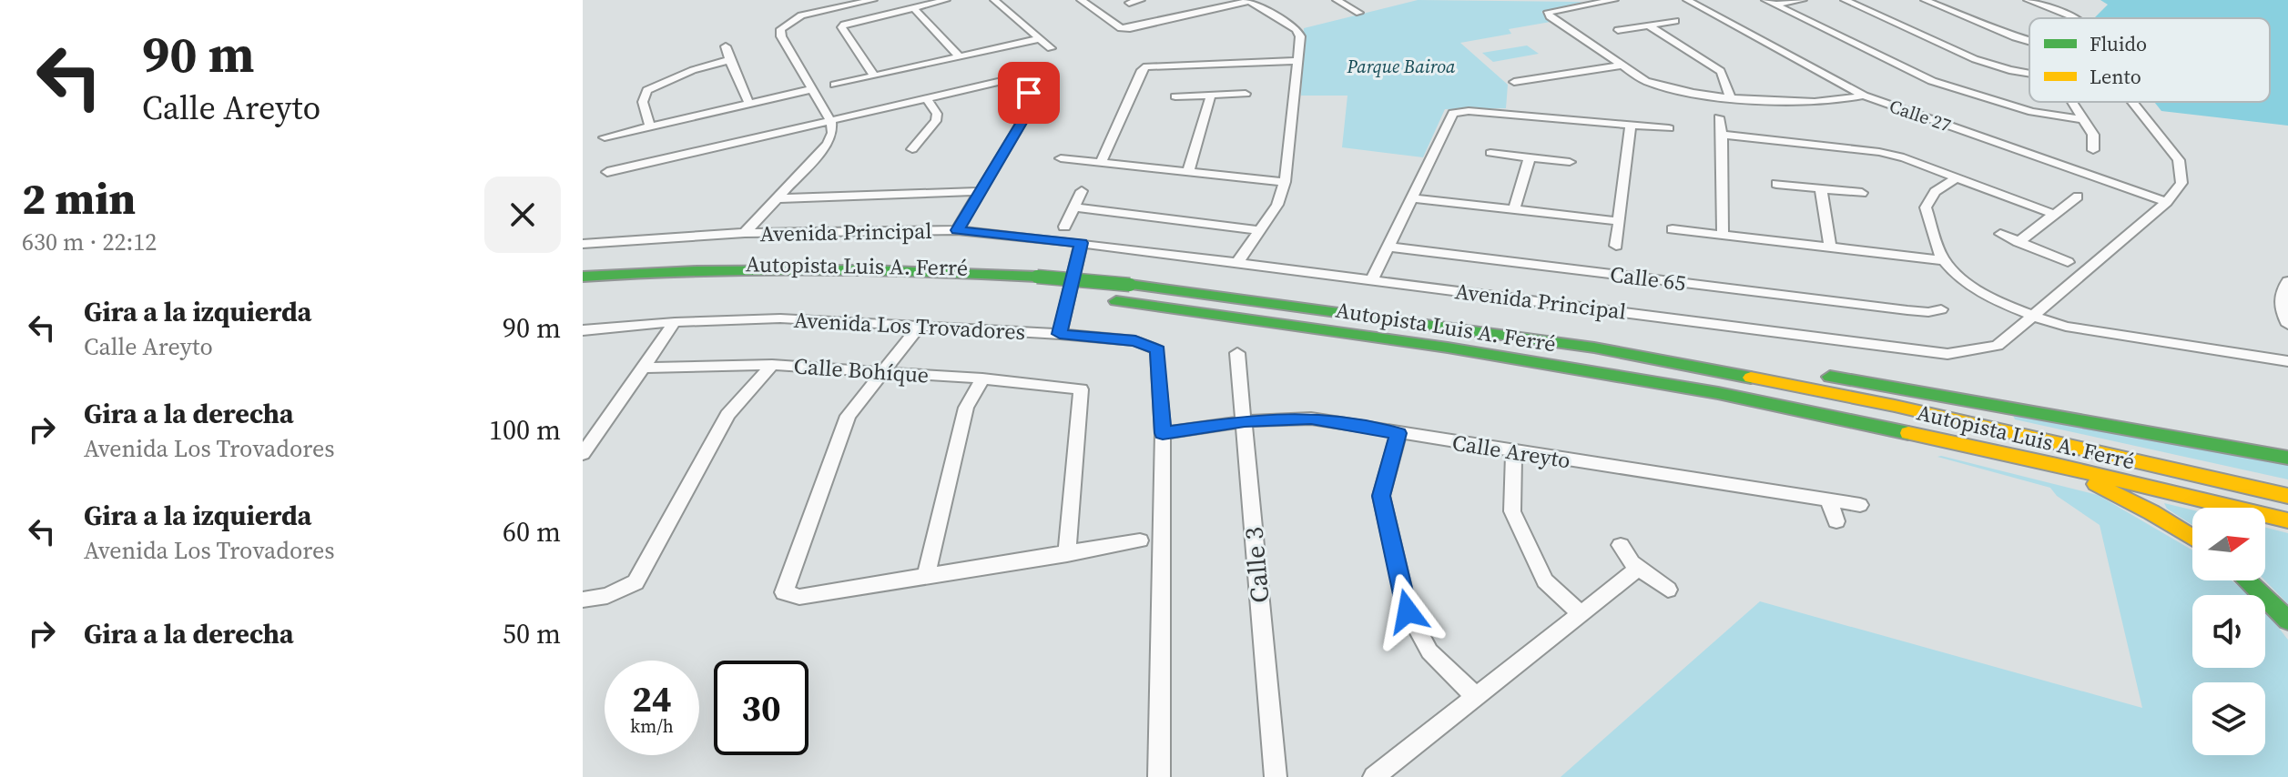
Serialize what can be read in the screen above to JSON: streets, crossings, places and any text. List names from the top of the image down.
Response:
{
  "streets": {
    "highway": ["Autopista Luis A. Ferré"],
    "street": [
      "Calle 27",
      "Avenida Principal",
      "Calle 65",
      "Avenida Los Trovadores",
      "Calle Bohíque",
      "Calle Areyto",
      "Calle 3"
    ]
  },
  "crossings": [
    ["Calle 27", "Avenida Principal"],
    ["Avenida Los Trovadores", "Calle Areyto"],
    ["Calle Areyto", "Calle 3"]
  ],
  "parks": ["Parque Bairoa"],
  "legend": ["Fluido", "Lento"],
  "north": "right",
  "page": {
    "turn": ["90 m", "Calle Areyto"],
    "heading": ["2 min", "630 m · 22:12"],
    "list": [
      {
        "name": "Gira a la izquierda",
        "note": "Calle Areyto",
        "value": "90 m"
      },
      {
        "name": "Gira a la derecha",
        "note": "Avenida Los Trovadores",
        "value": "100 m"
      },
      {
        "name": "Gira a la izquierda",
        "note": "Avenida Los Trovadores",
        "value": "60 m"
      },
      {
        "name": "Gira a la derecha",
        "value": "50 m"
      }
    ],
    "speed": "24 km/h",
    "limit": "30"
  }
}
